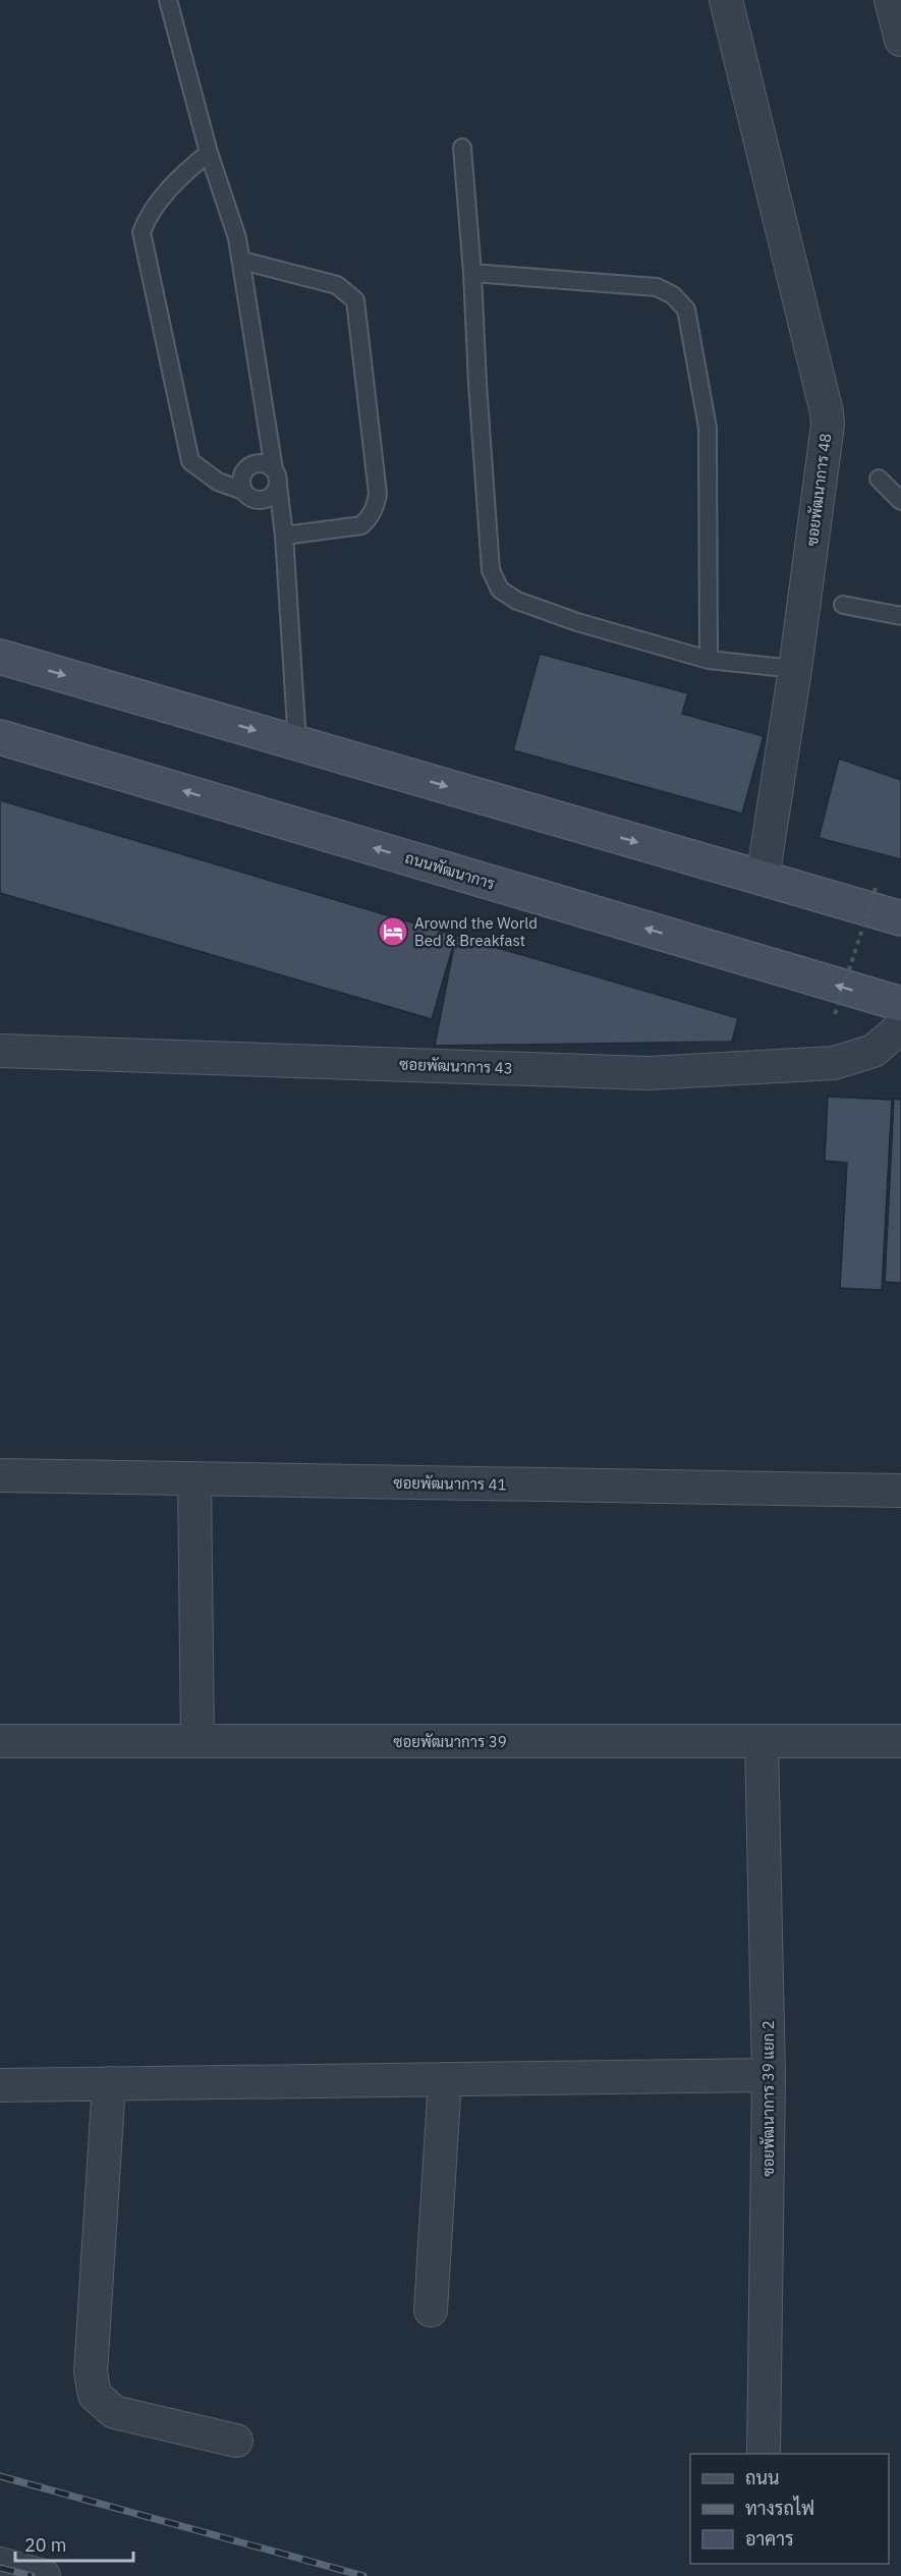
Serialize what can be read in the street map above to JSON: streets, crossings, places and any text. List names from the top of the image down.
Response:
{
  "streets": {
    "main road": ["ถนนพัฒนาการ"],
    "street": [
      "ซอยพัฒนาการ 48",
      "ซอยพัฒนาการ 43",
      "ซอยพัฒนาการ 41",
      "ซอยพัฒนาการ 39",
      "ซอยพัฒนาการ 39 แยก 2"
    ]
  },
  "crossings": [
    ["ซอยพัฒนาการ 39", "ซอยพัฒนาการ 39 แยก 2"]
  ],
  "places": {
    "hotel": ["Arownd the World Bed & Breakfast"]
  },
  "legend": ["ถนน", "ทางรถไฟ", "อาคาร"],
  "scale_bar": "20 m"
}
